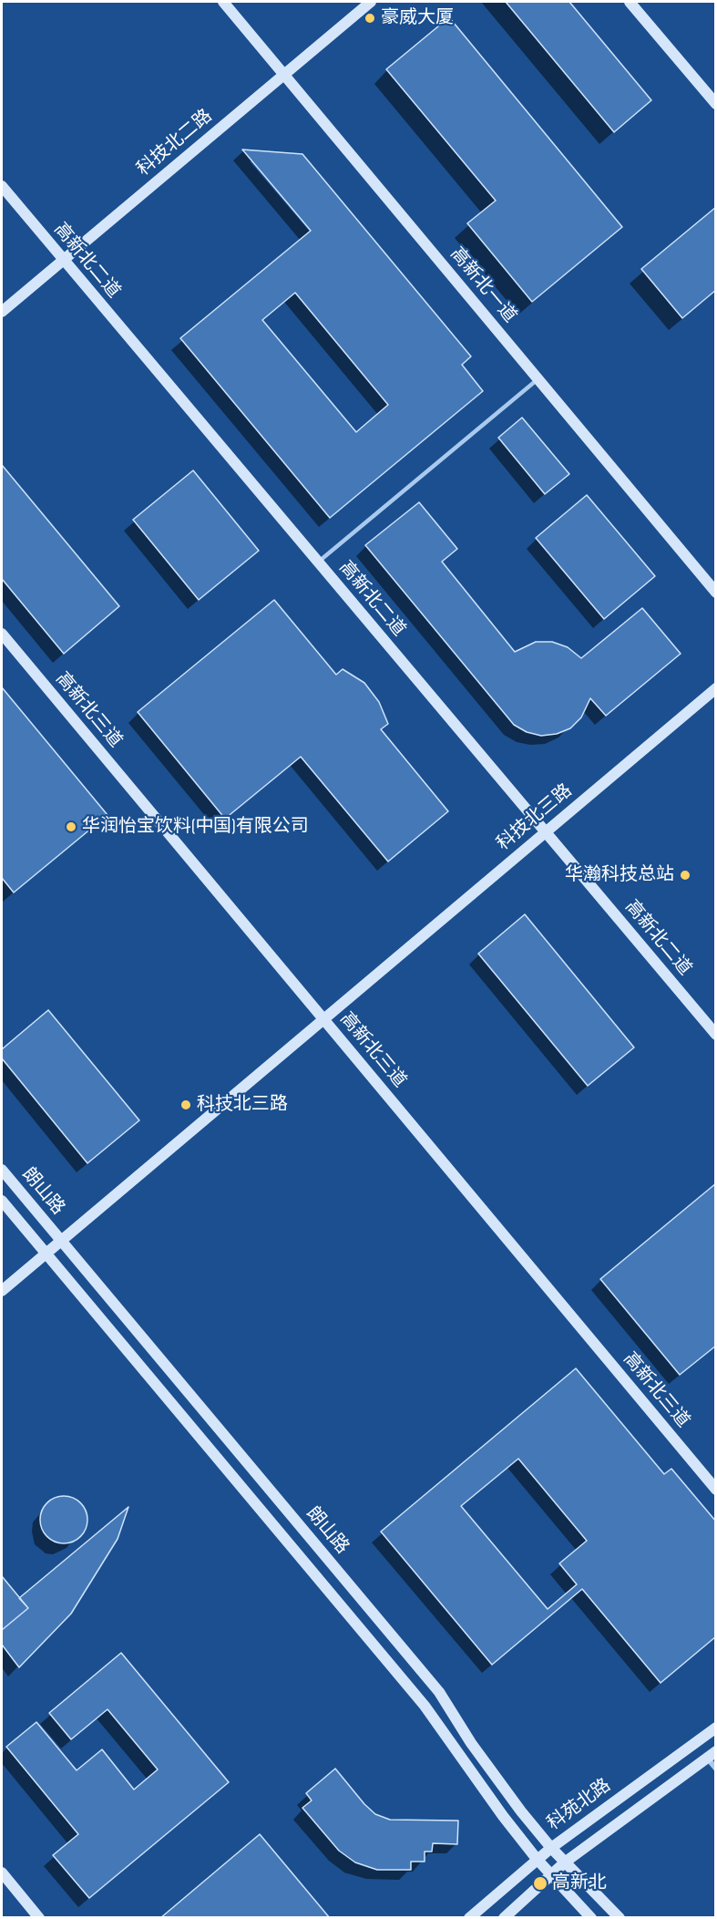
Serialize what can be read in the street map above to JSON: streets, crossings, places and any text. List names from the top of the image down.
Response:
{
  "streets": {
    "street": [
      "科技北二路",
      "高新北二道",
      "高新北一道",
      "高新北三道",
      "科技北三路",
      "朗山路",
      "科苑北路"
    ]
  },
  "crossings": [
    ["科技北二路", "高新北二道"],
    ["科技北二路", "高新北一道"],
    ["高新北二道", "科技北三路"],
    ["高新北三道", "科技北三路"],
    ["科技北三路", "朗山路"],
    ["朗山路", "科苑北路"]
  ],
  "places": [
    "豪威大厦",
    "华润怡宝饮料(中国)有限公司",
    "华瀚科技总站",
    "科技北三路",
    "高新北"
  ]
}
